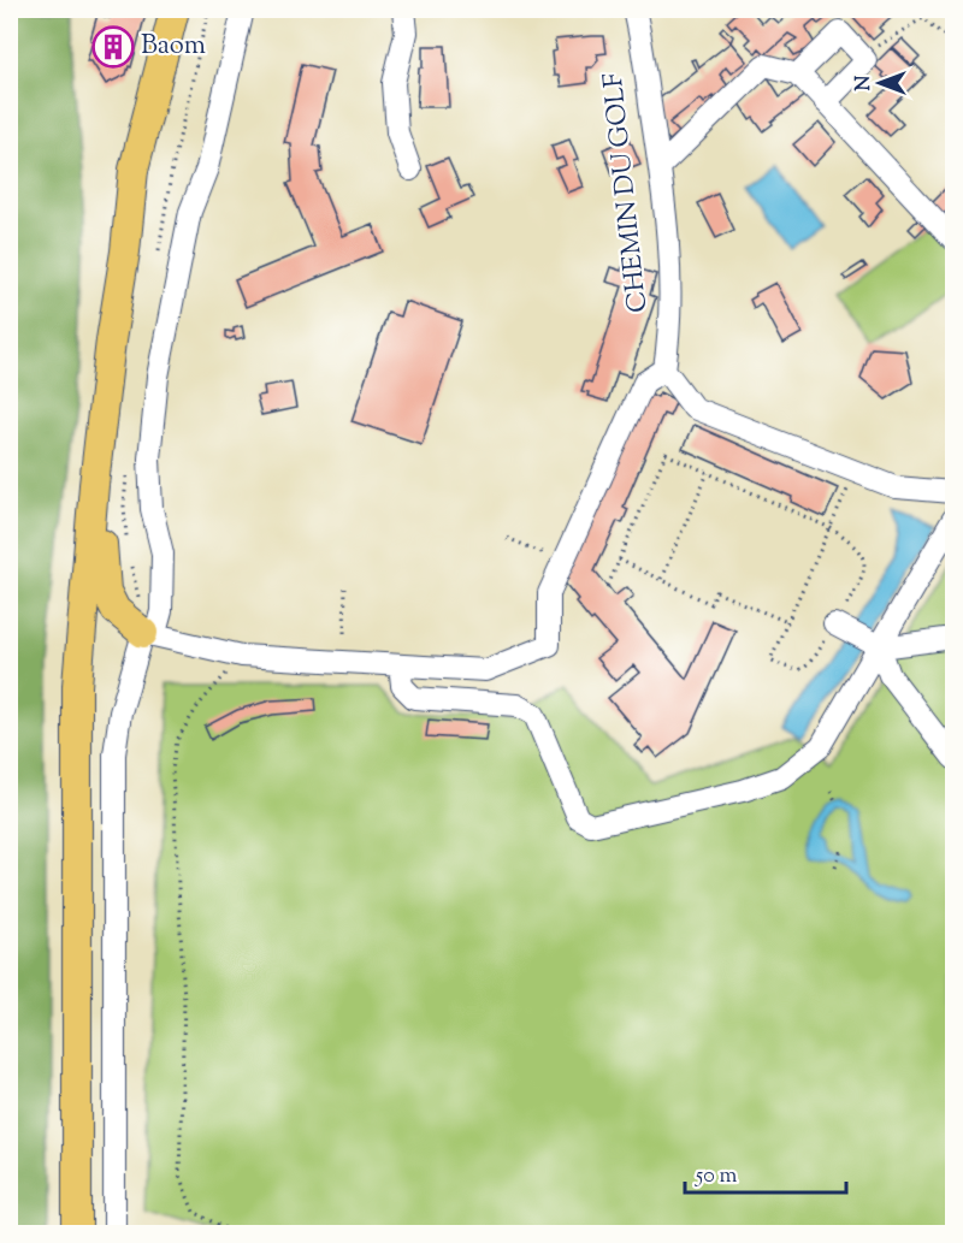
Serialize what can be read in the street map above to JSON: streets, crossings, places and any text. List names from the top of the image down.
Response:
{
  "streets": {
    "street": ["CHEMIN DU GOLF"]
  },
  "places": {
    "building": ["Baom"]
  },
  "scale_bar": "50 m",
  "north": "left"
}
